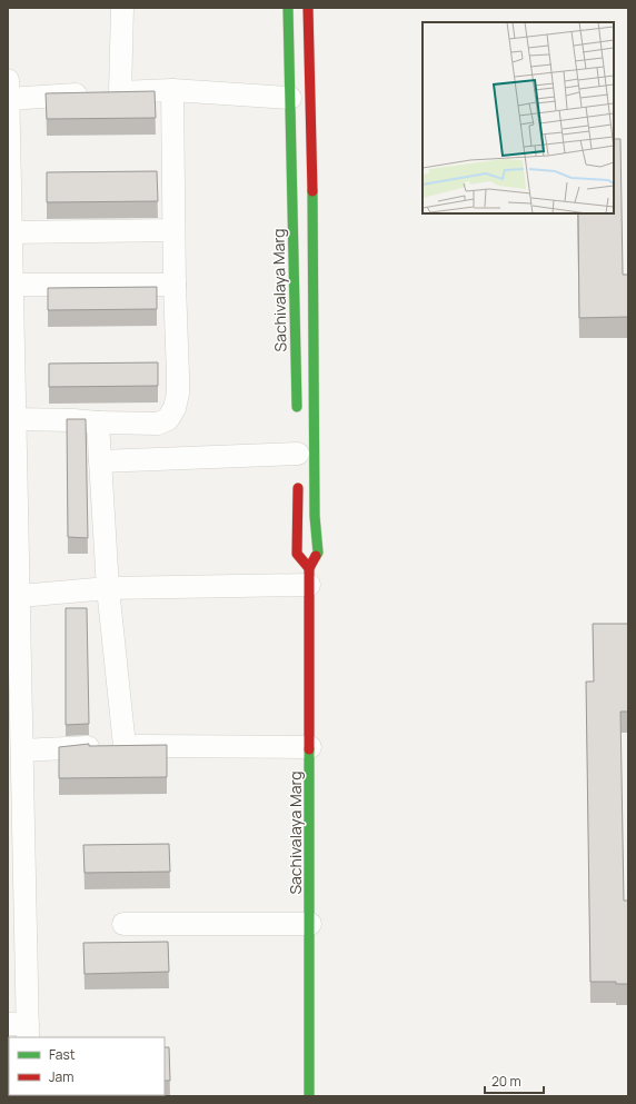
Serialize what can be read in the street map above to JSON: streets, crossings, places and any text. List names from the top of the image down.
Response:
{
  "streets": {
    "main road": ["Sachivalaya Marg"]
  },
  "legend": ["Fast", "Jam"],
  "scale_bar": "20 m"
}
